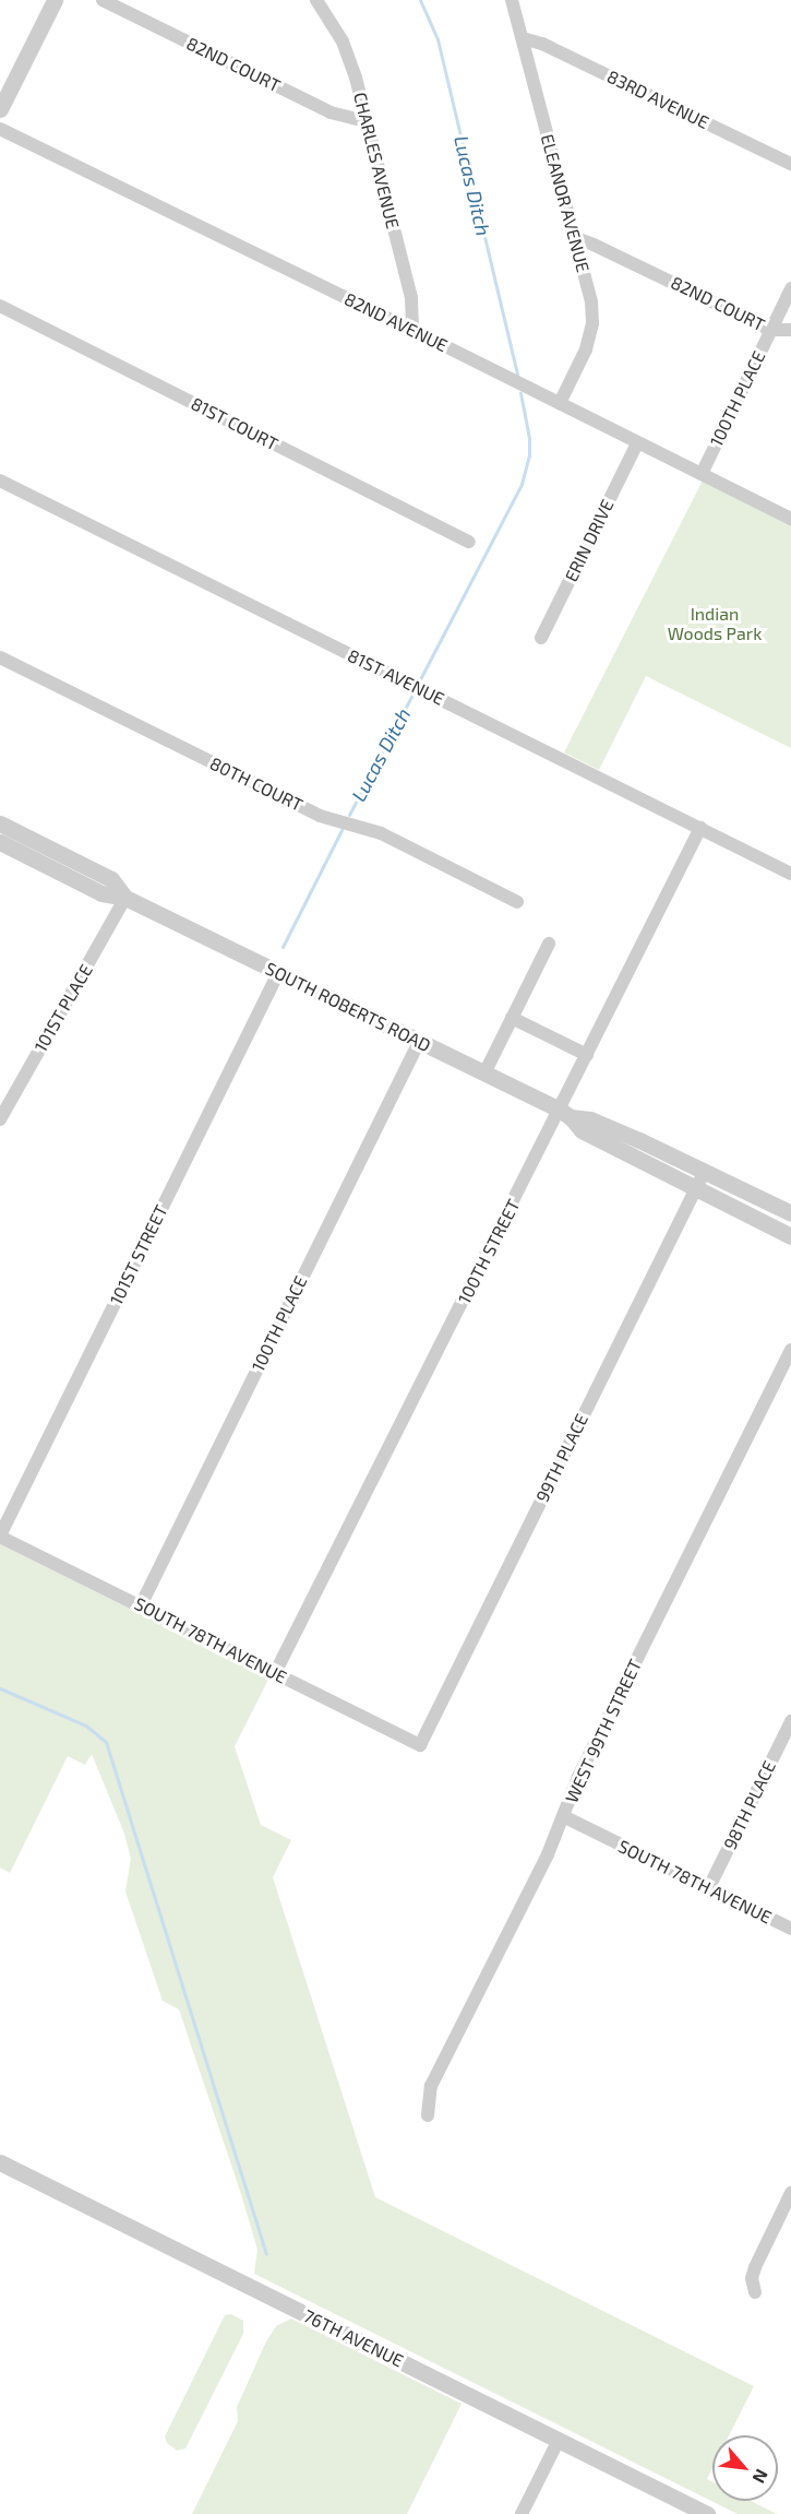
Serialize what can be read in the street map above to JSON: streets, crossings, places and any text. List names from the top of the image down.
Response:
{
  "streets": {
    "street": [
      "82ND COURT",
      "83RD AVENUE",
      "CHARLES AVENUE",
      "ELEANOR AVENUE",
      "82ND AVENUE",
      "100TH PLACE",
      "81ST COURT",
      "ERIN DRIVE",
      "81ST AVENUE",
      "80TH COURT",
      "SOUTH ROBERTS ROAD",
      "101ST PLACE",
      "100TH STREET",
      "101ST STREET",
      "99TH PLACE",
      "SOUTH 78TH AVENUE",
      "WEST 99TH STREET",
      "98TH PLACE",
      "76TH AVENUE"
    ]
  },
  "crossings": [
    ["82ND COURT", "CHARLES AVENUE"],
    ["82ND COURT", "ELEANOR AVENUE"],
    ["82ND COURT", "100TH PLACE"],
    ["83RD AVENUE", "ELEANOR AVENUE"],
    ["CHARLES AVENUE", "82ND AVENUE"],
    ["ELEANOR AVENUE", "82ND AVENUE"],
    ["82ND AVENUE", "100TH PLACE"],
    ["82ND AVENUE", "ERIN DRIVE"],
    ["100TH PLACE", "SOUTH ROBERTS ROAD"],
    ["100TH PLACE", "SOUTH 78TH AVENUE"],
    ["81ST AVENUE", "100TH STREET"],
    ["SOUTH ROBERTS ROAD", "101ST PLACE"],
    ["SOUTH ROBERTS ROAD", "100TH STREET"],
    ["SOUTH ROBERTS ROAD", "101ST STREET"],
    ["SOUTH ROBERTS ROAD", "99TH PLACE"],
    ["100TH STREET", "SOUTH 78TH AVENUE"],
    ["101ST STREET", "SOUTH 78TH AVENUE"],
    ["99TH PLACE", "SOUTH 78TH AVENUE"],
    ["SOUTH 78TH AVENUE", "WEST 99TH STREET"],
    ["SOUTH 78TH AVENUE", "98TH PLACE"]
  ],
  "water": ["Lucas Ditch"],
  "parks": ["Indian Woods Park"],
  "north": "bottom right"
}
